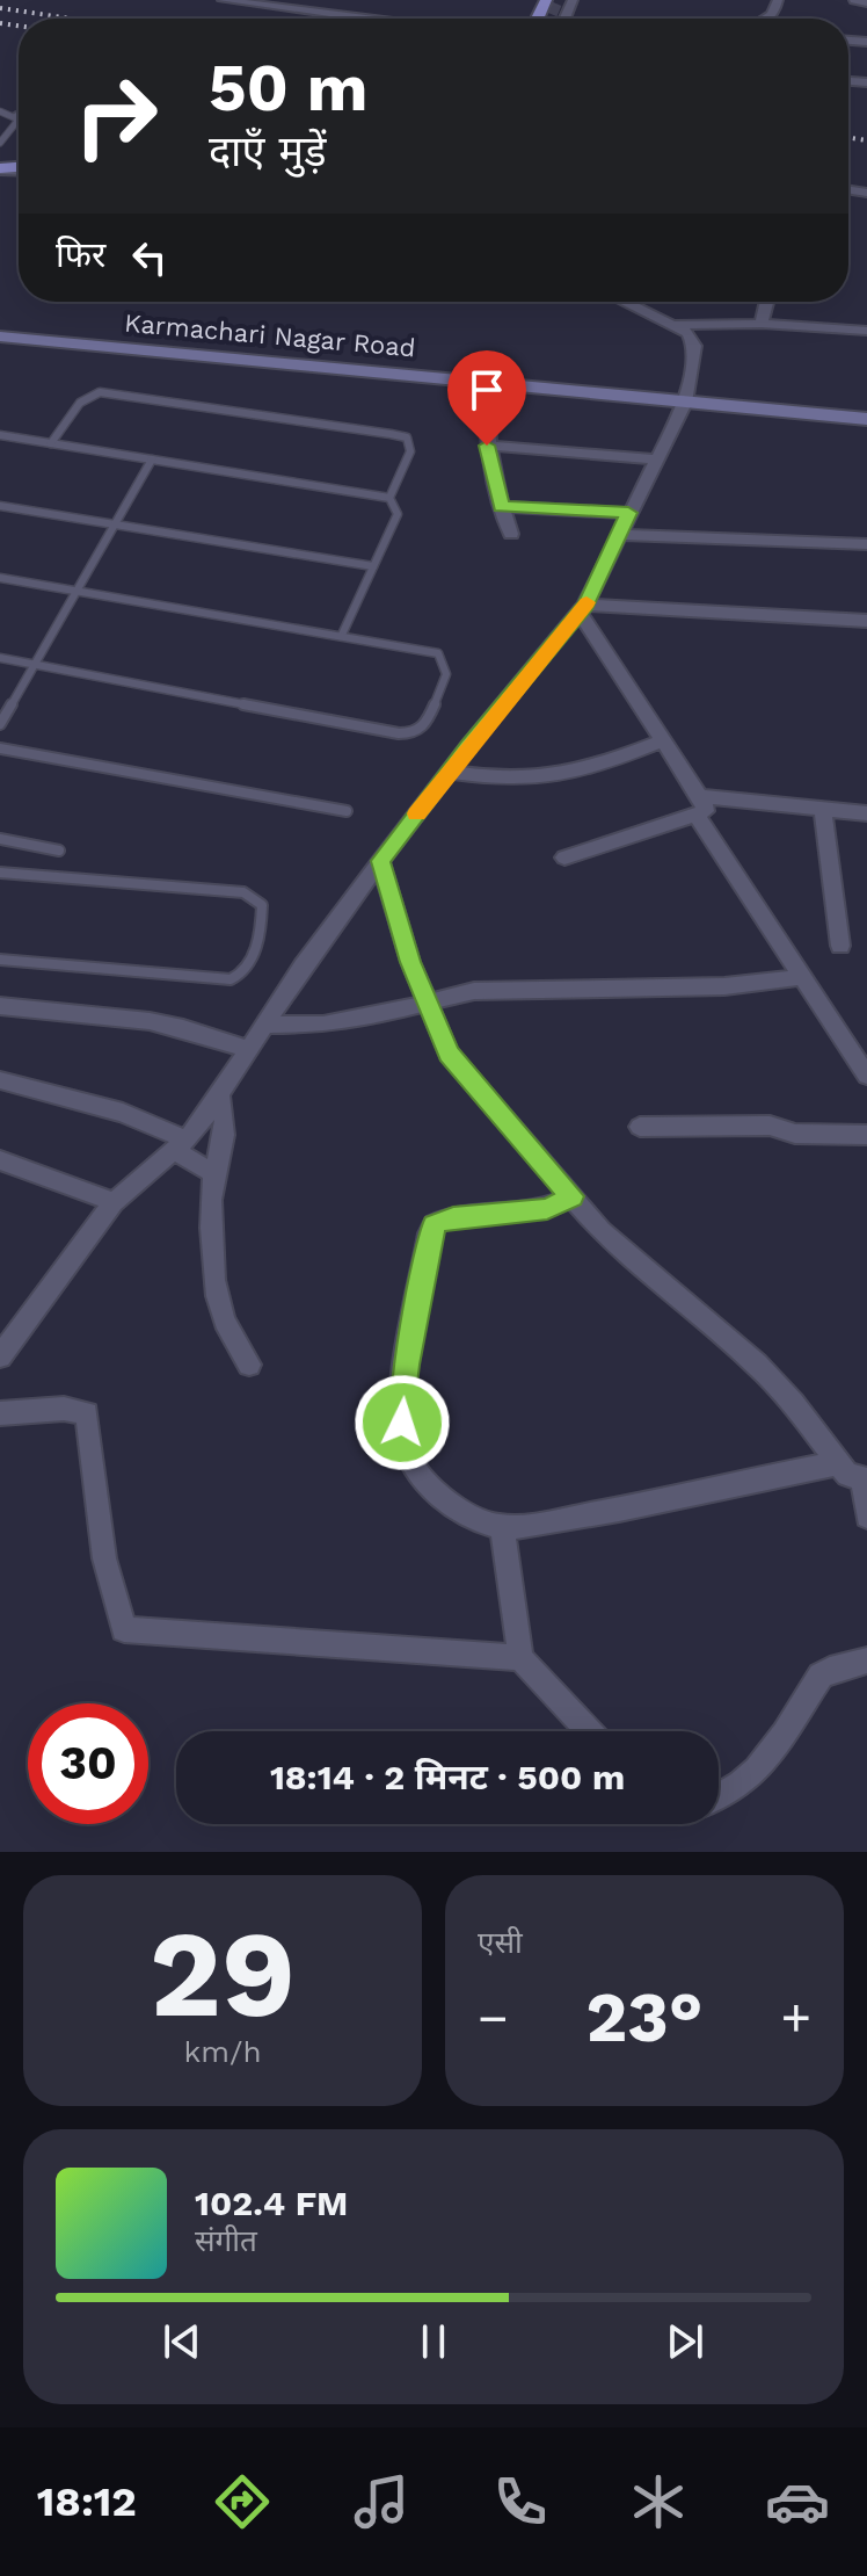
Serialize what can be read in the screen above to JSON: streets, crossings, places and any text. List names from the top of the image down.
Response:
{
  "streets": {
    "street": ["Karmachari Nagar Road"]
  },
  "page": {
    "turn": ["50 m", "दाएँ मुड़ें"],
    "then": "फिर",
    "limit": "30",
    "trip": "18:14 · 2 मिनट · 500 m",
    "tile": [
      ["29", "km/h"],
      "एसी"
    ],
    "heat": ["−", "23°", "+"],
    "song": ["102.4 FM", "संगीत"],
    "tabs": "18:12"
  }
}
